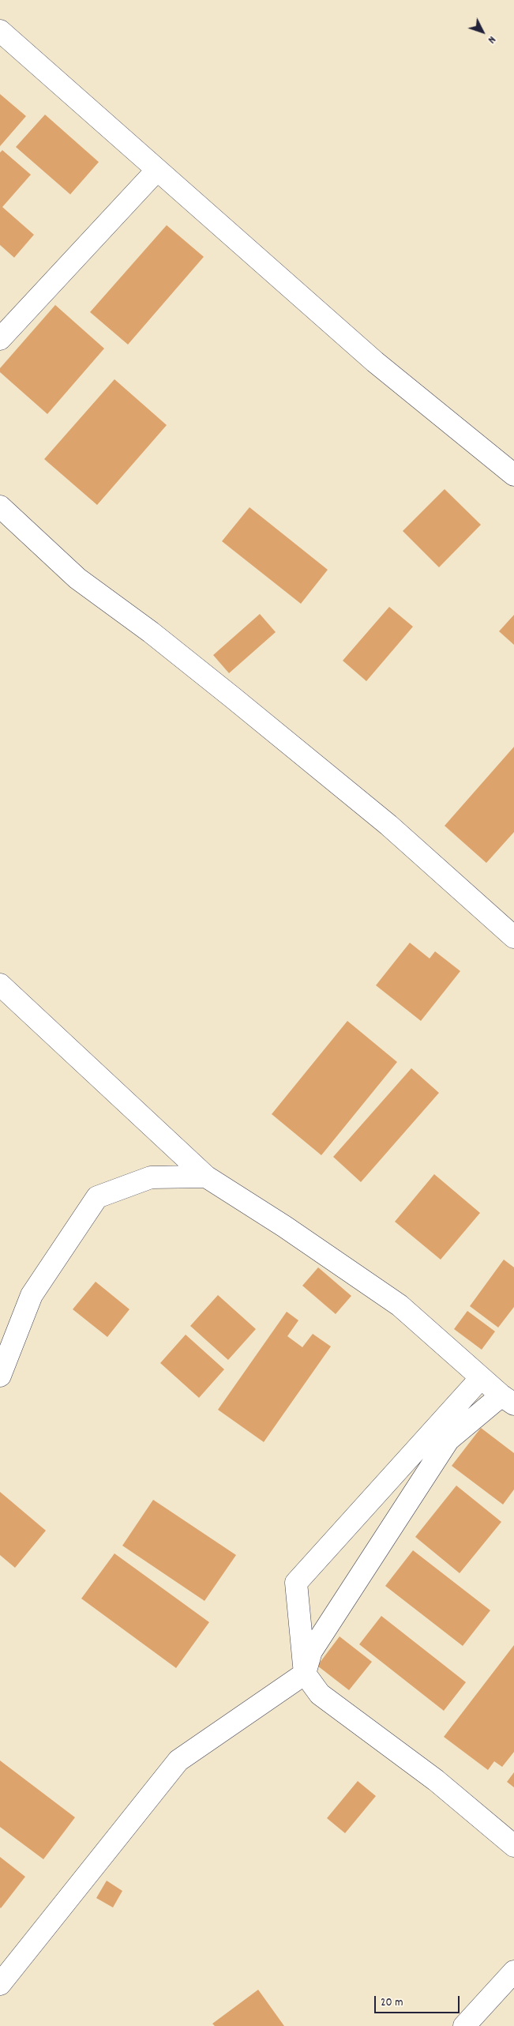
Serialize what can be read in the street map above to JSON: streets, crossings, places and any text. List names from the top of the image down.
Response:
{
  "scale_bar": "20 m",
  "north": "bottom right"
}
